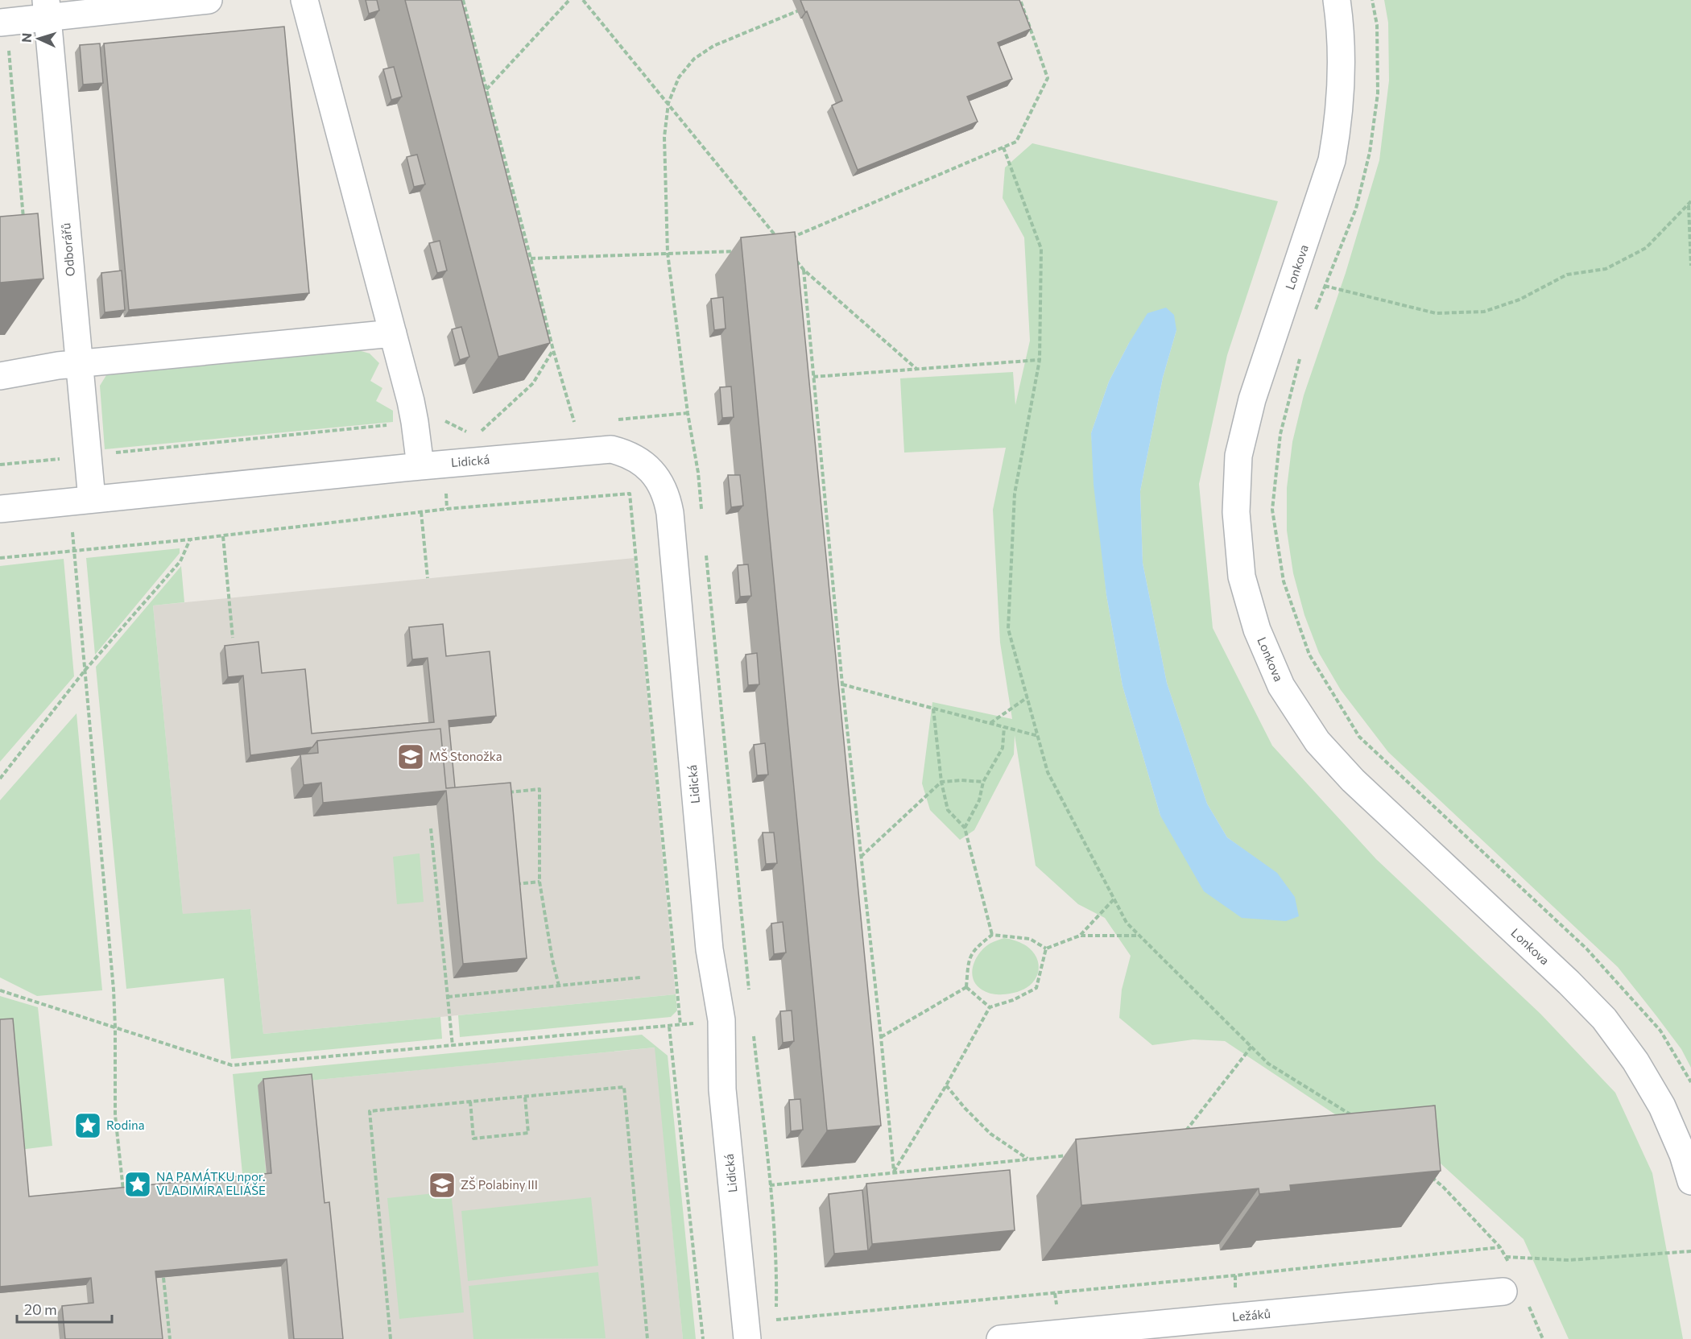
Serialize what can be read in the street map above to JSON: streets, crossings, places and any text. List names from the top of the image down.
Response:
{
  "streets": {
    "street": [
      "Odborářů",
      "Lonkova",
      "Lidická",
      "Ležáků"
    ]
  },
  "places": {
    "school or university": ["MŠ Stonožka", "ZŠ Polabiny III"],
    "place": ["Rodina", "NA PAMÁTKU npor. VLADIMÍRA ELIÁŠE"]
  },
  "scale_bar": "20 m",
  "north": "left"
}
